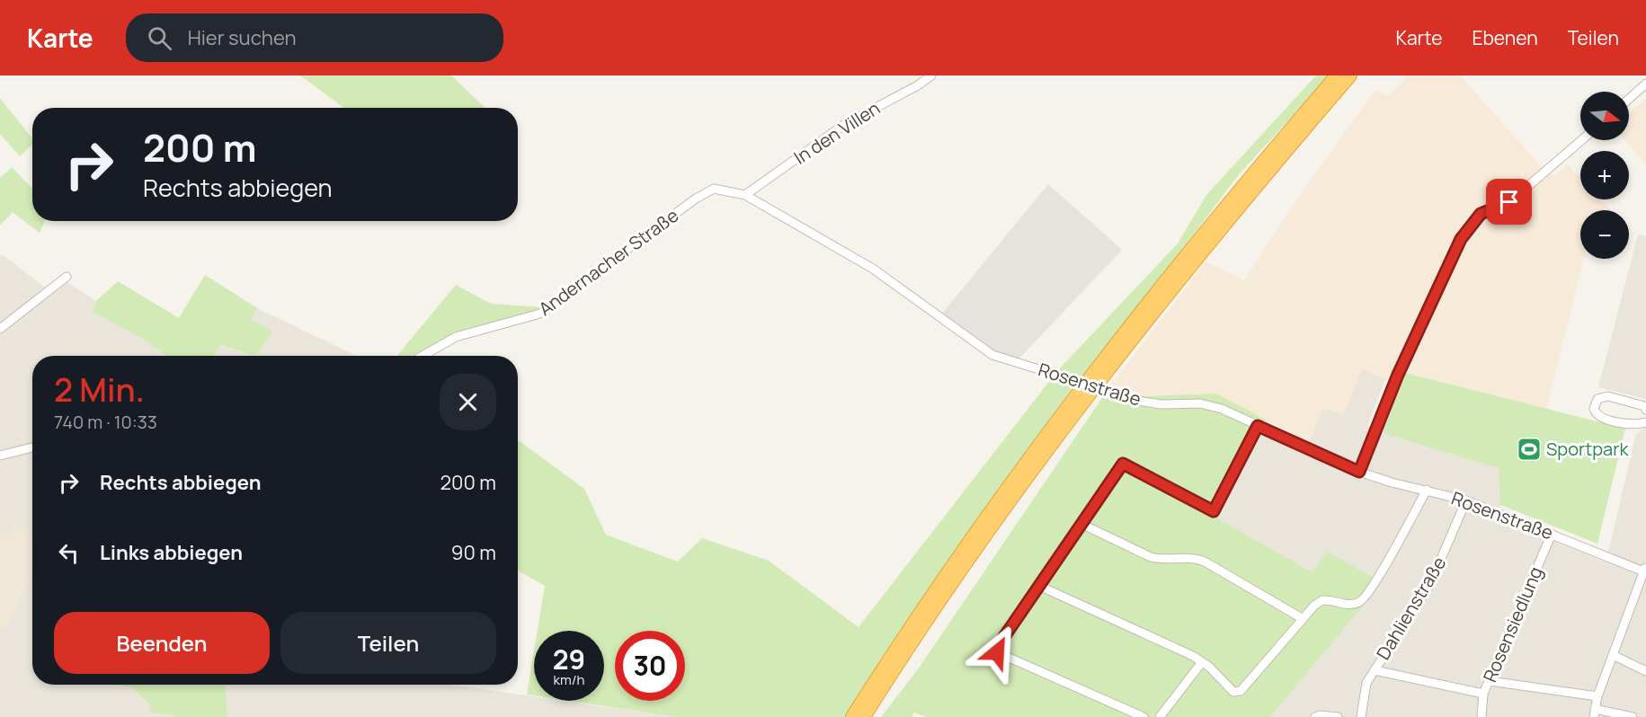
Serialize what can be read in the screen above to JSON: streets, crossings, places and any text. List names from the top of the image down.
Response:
{
  "streets": {
    "street": [
      "In den Villen",
      "Andernacher Straße",
      "Rosenstraße",
      "Dahlienstraße",
      "Rosensiedlung"
    ]
  },
  "crossings": [
    ["In den Villen", "Rosenstraße"],
    ["Andernacher Straße", "Rosenstraße"],
    ["Rosenstraße", "Dahlienstraße"],
    ["Rosenstraße", "Rosensiedlung"]
  ],
  "places": {
    "sports": ["Sportpark"]
  },
  "north": "right",
  "page": {
    "header": "Karte",
    "search": "Hier suchen",
    "nav": ["Karte", "Ebenen", "Teilen"],
    "map_buttons": ["+", "−"],
    "turn": ["200 m", "Rechts abbiegen"],
    "heading": ["2 Min.", "740 m · 10:33"],
    "list": [
      {
        "name": "Rechts abbiegen",
        "value": "200 m"
      },
      {
        "name": "Links abbiegen",
        "value": "90 m"
      }
    ],
    "buttons": ["Beenden", "Teilen"],
    "speed": "29 km/h",
    "limit": "30"
  }
}
